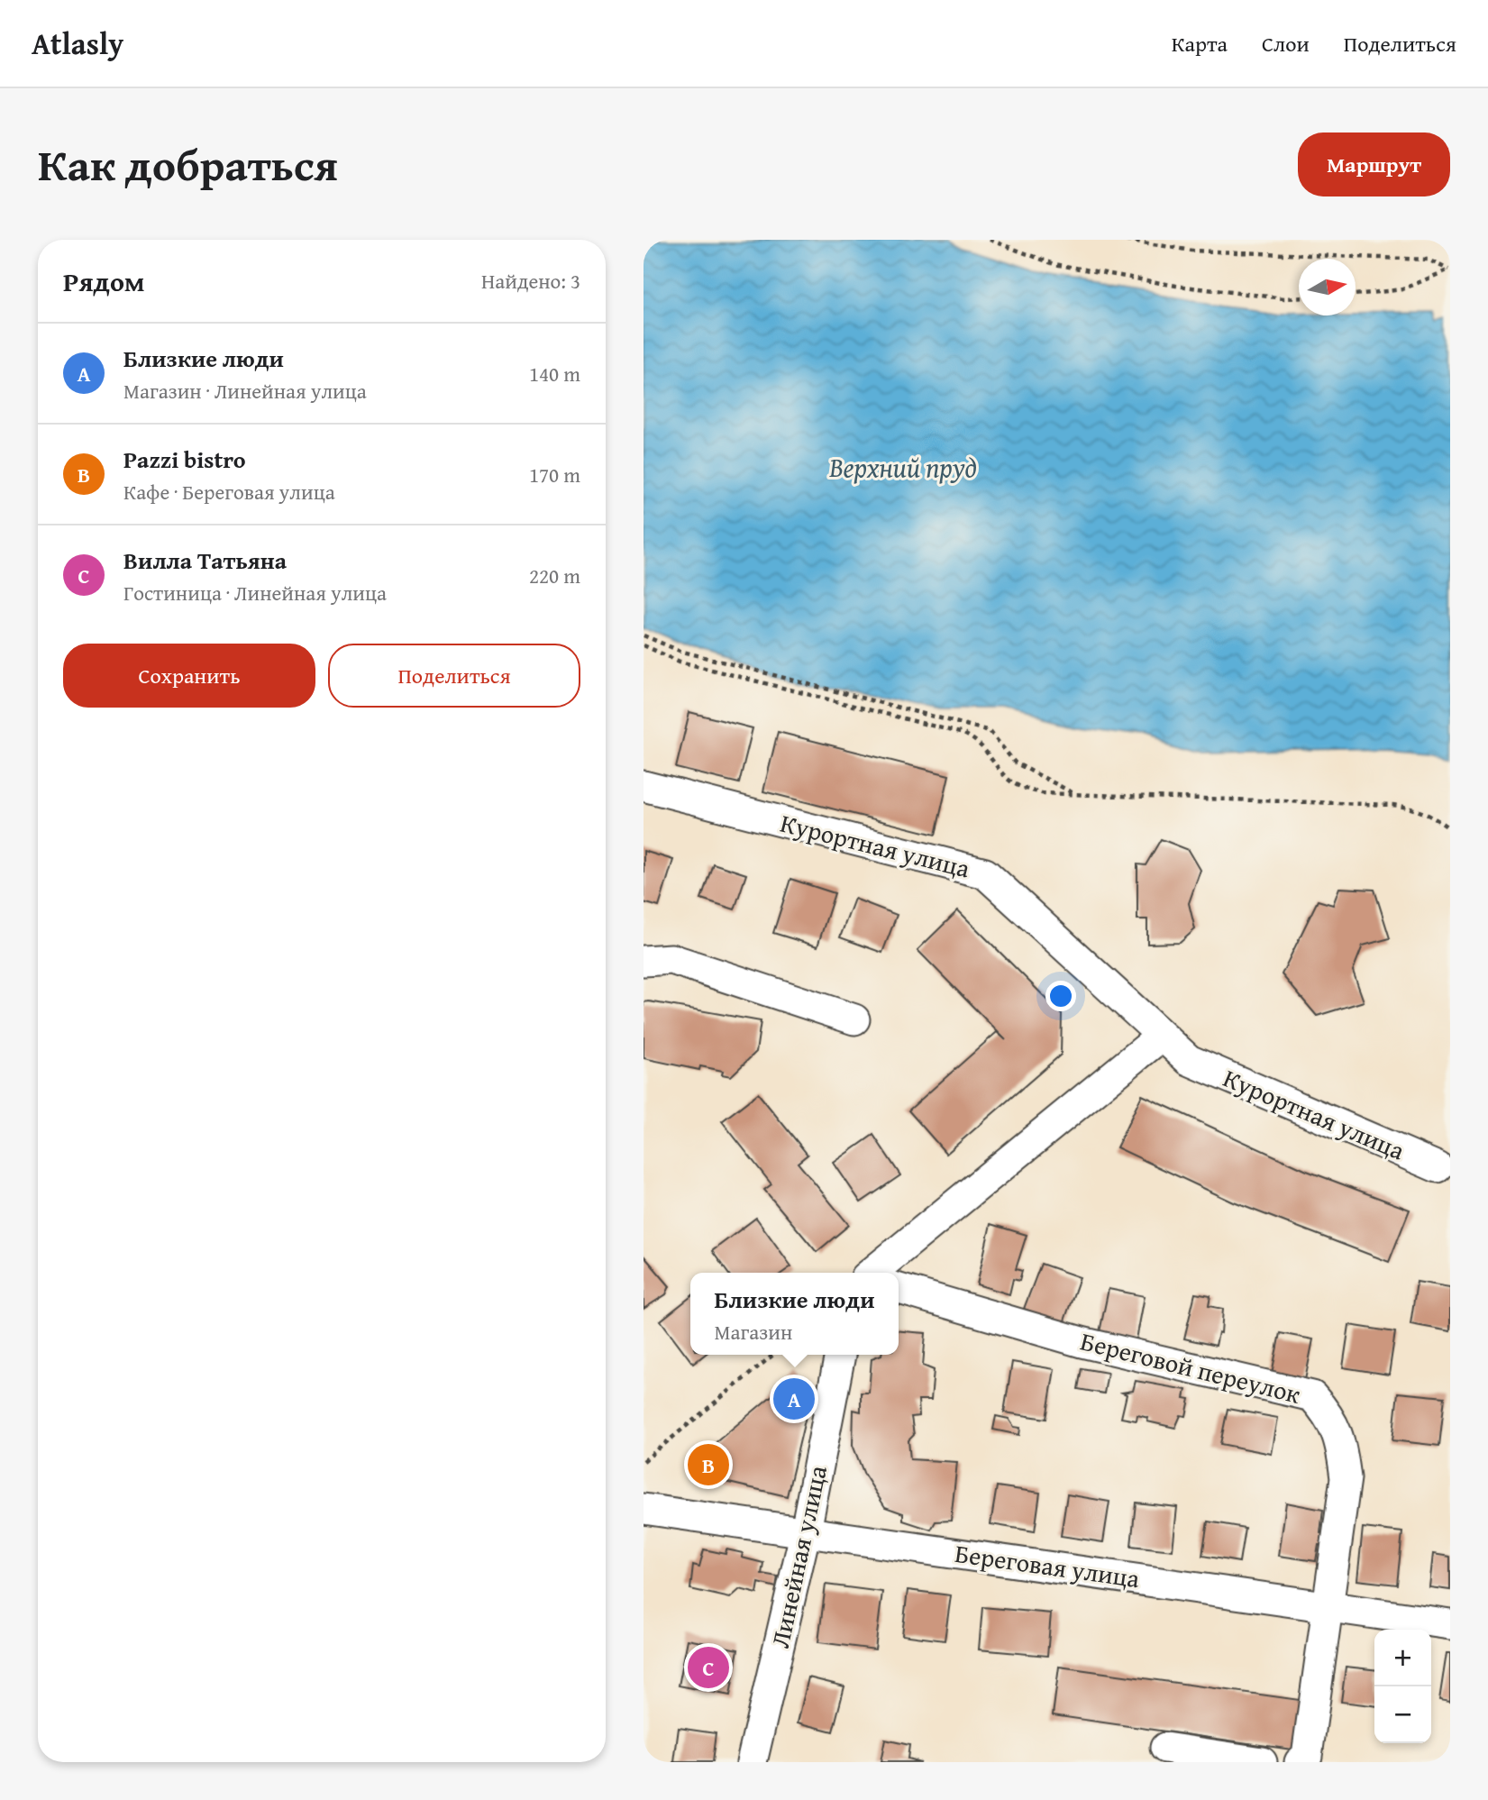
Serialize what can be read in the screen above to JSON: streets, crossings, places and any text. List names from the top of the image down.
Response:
{
  "streets": {
    "street": [
      "Курортная улица",
      "Береговой переулок",
      "Линейная улица",
      "Береговая улица"
    ]
  },
  "crossings": [
    ["Береговой переулок", "Береговая улица"],
    ["Линейная улица", "Береговая улица"]
  ],
  "water": ["Верхний пруд"],
  "north": "right",
  "page": {
    "header": "Atlasly",
    "nav": ["Карта", "Слои", "Поделиться"],
    "title": "Как добраться",
    "buttons": [
      "Маршрут",
      ["Сохранить", "Поделиться"]
    ],
    "heading": ["Рядом", "Найдено: 3"],
    "list": [
      {
        "mark": "A",
        "name": "Близкие люди",
        "note": "Магазин · Линейная улица",
        "value": "140 m"
      },
      {
        "mark": "B",
        "name": "Pazzi bistro",
        "note": "Кафе · Береговая улица",
        "value": "170 m"
      },
      {
        "mark": "C",
        "name": "Вилла Татьяна",
        "note": "Гостиница · Линейная улица",
        "value": "220 m"
      }
    ],
    "popup": ["Близкие люди", "Магазин"],
    "pins": ["A", "B", "C"],
    "map_buttons": ["+", "−"]
  }
}
